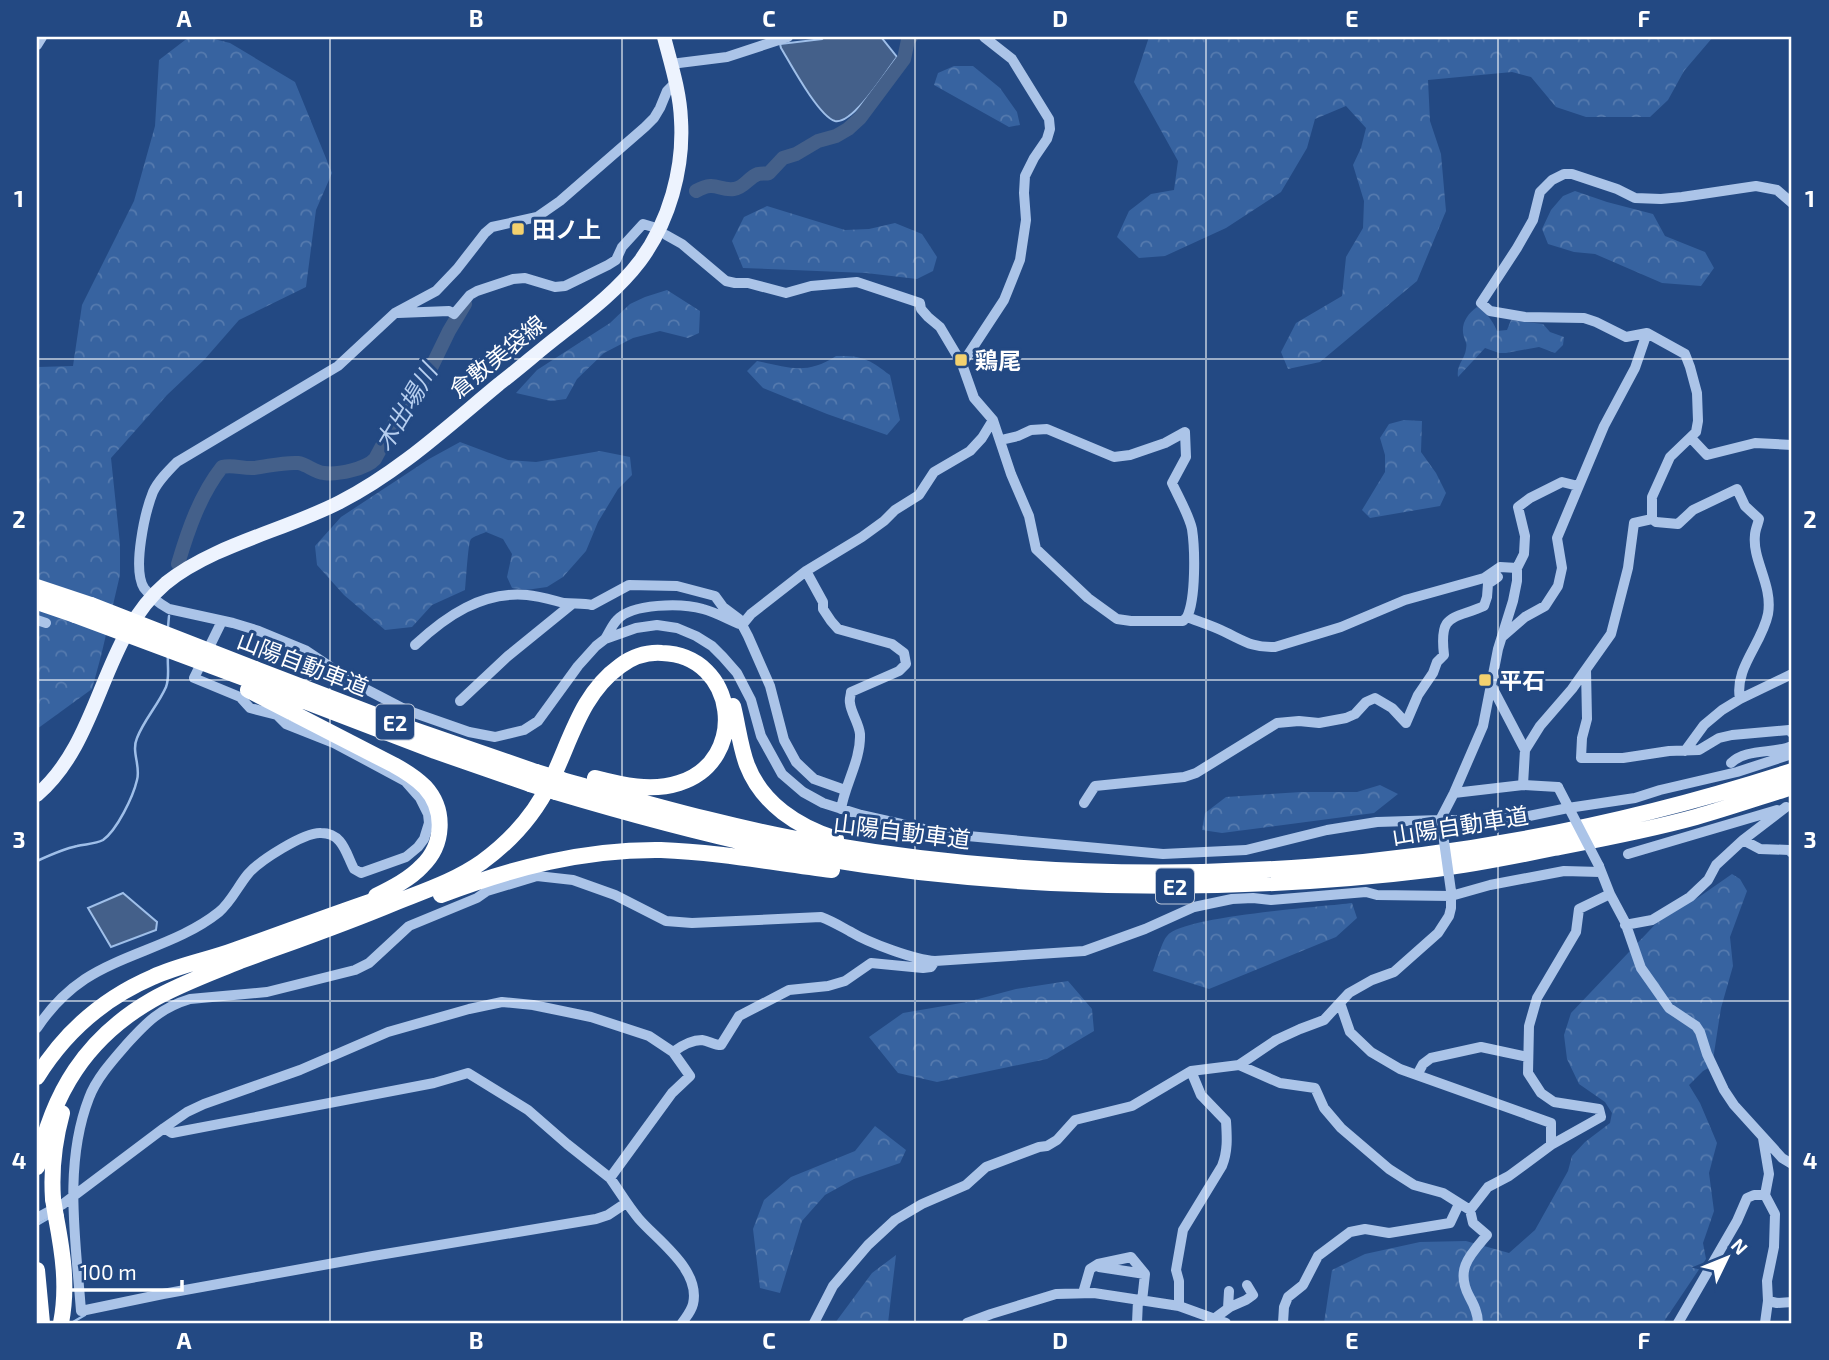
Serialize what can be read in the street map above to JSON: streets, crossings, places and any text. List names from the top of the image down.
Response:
{
  "streets": {
    "highway": ["山陽自動車道", "E2"],
    "main road": ["倉敷美袋線"]
  },
  "water": ["木出場川"],
  "places": {
    "transit": ["田ノ上", "鶏尾", "平石"]
  },
  "scale_bar": "100 m",
  "north": "top right",
  "grid": {
    "columns": [
      "A",
      "B",
      "C",
      "D",
      "E",
      "F"
    ],
    "rows": [
      "1",
      "2",
      "3",
      "4"
    ]
  }
}
